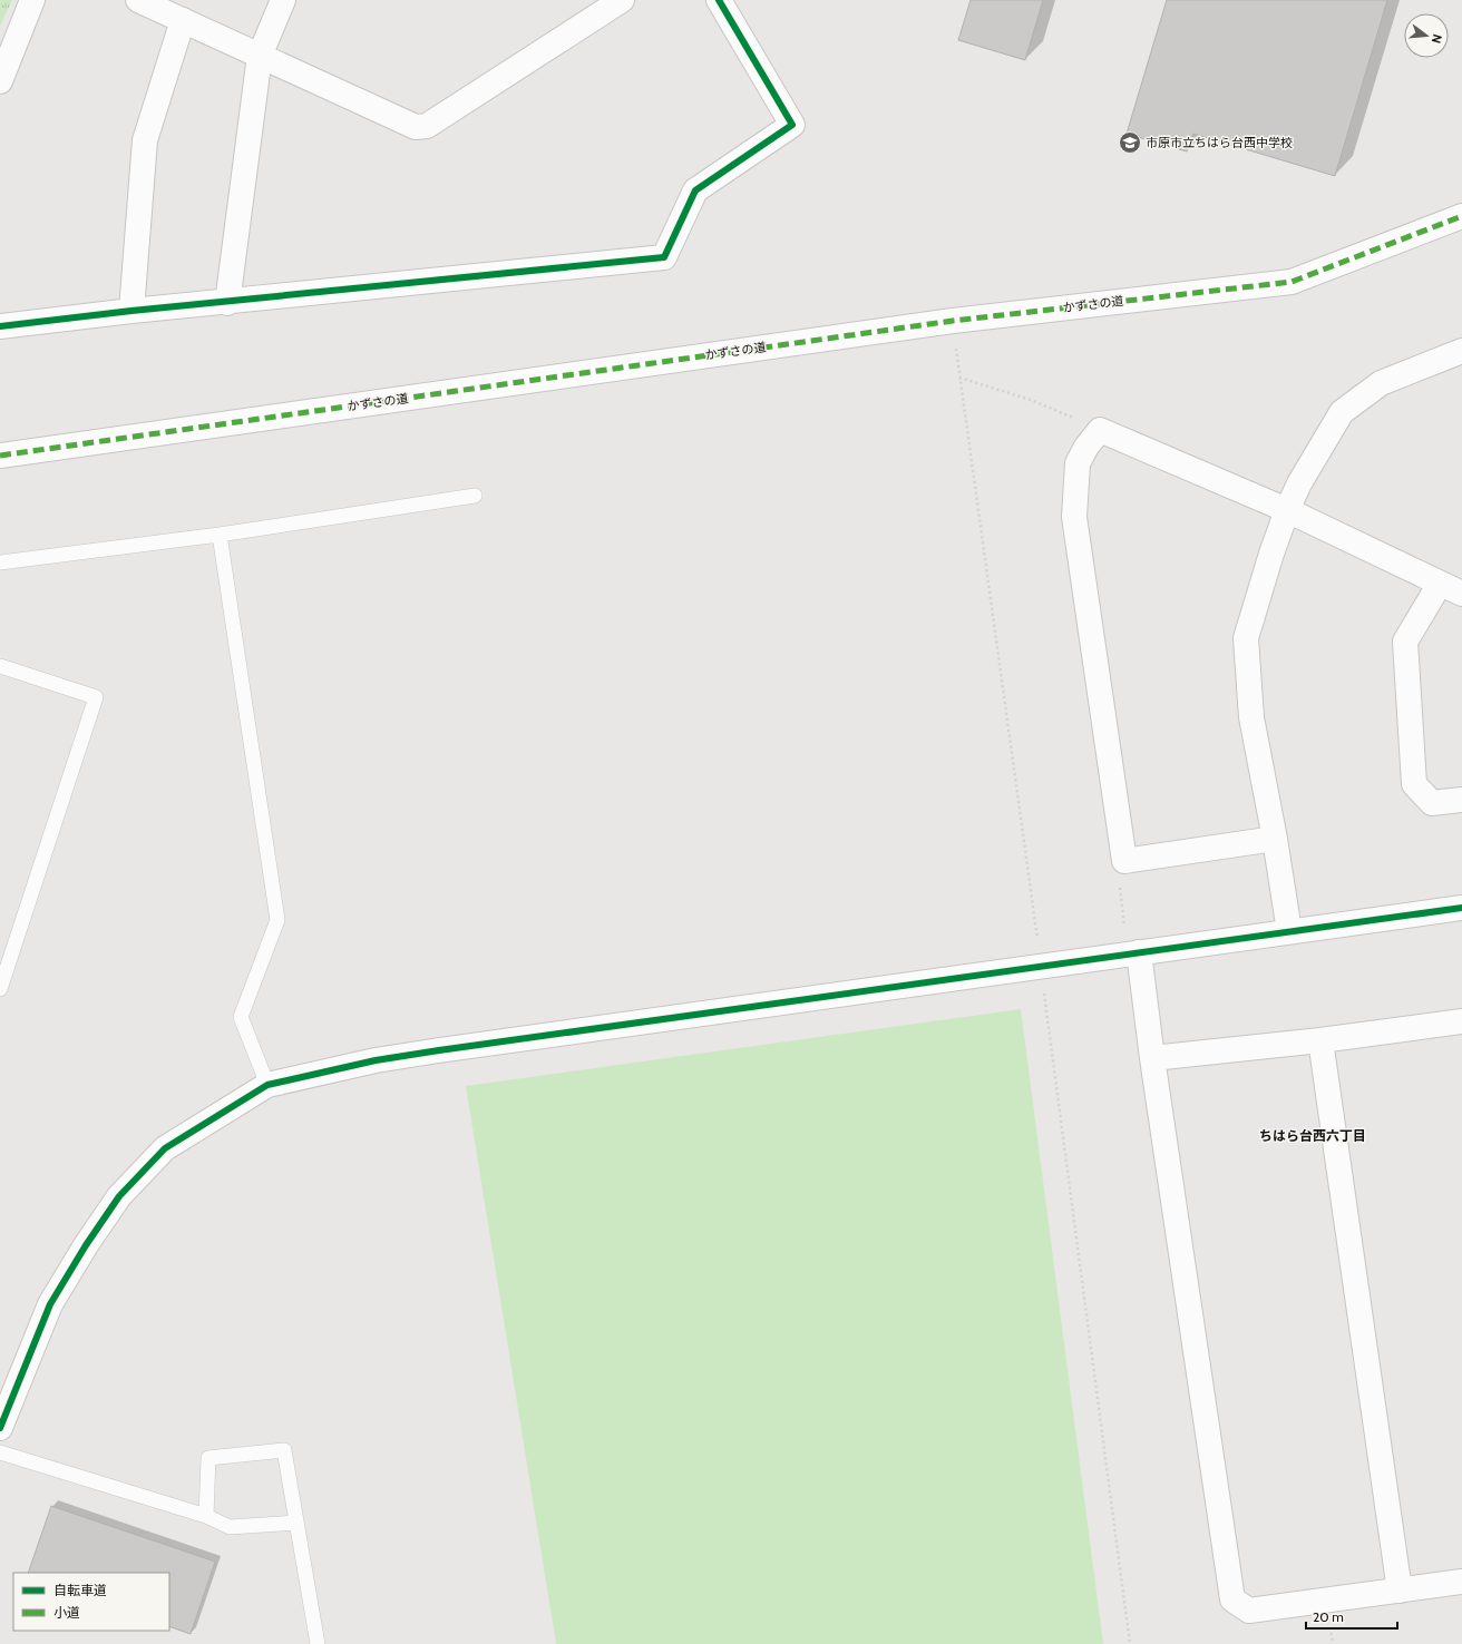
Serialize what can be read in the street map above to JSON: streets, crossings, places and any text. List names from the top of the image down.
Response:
{
  "streets": {
    "street": ["かずさの道"]
  },
  "districts": ["ちはら台西六丁目"],
  "places": {
    "school or university": ["市原市立ちはら台西中学校"]
  },
  "legend": ["自転車道", "小道"],
  "scale_bar": "20 m",
  "north": "right"
}
